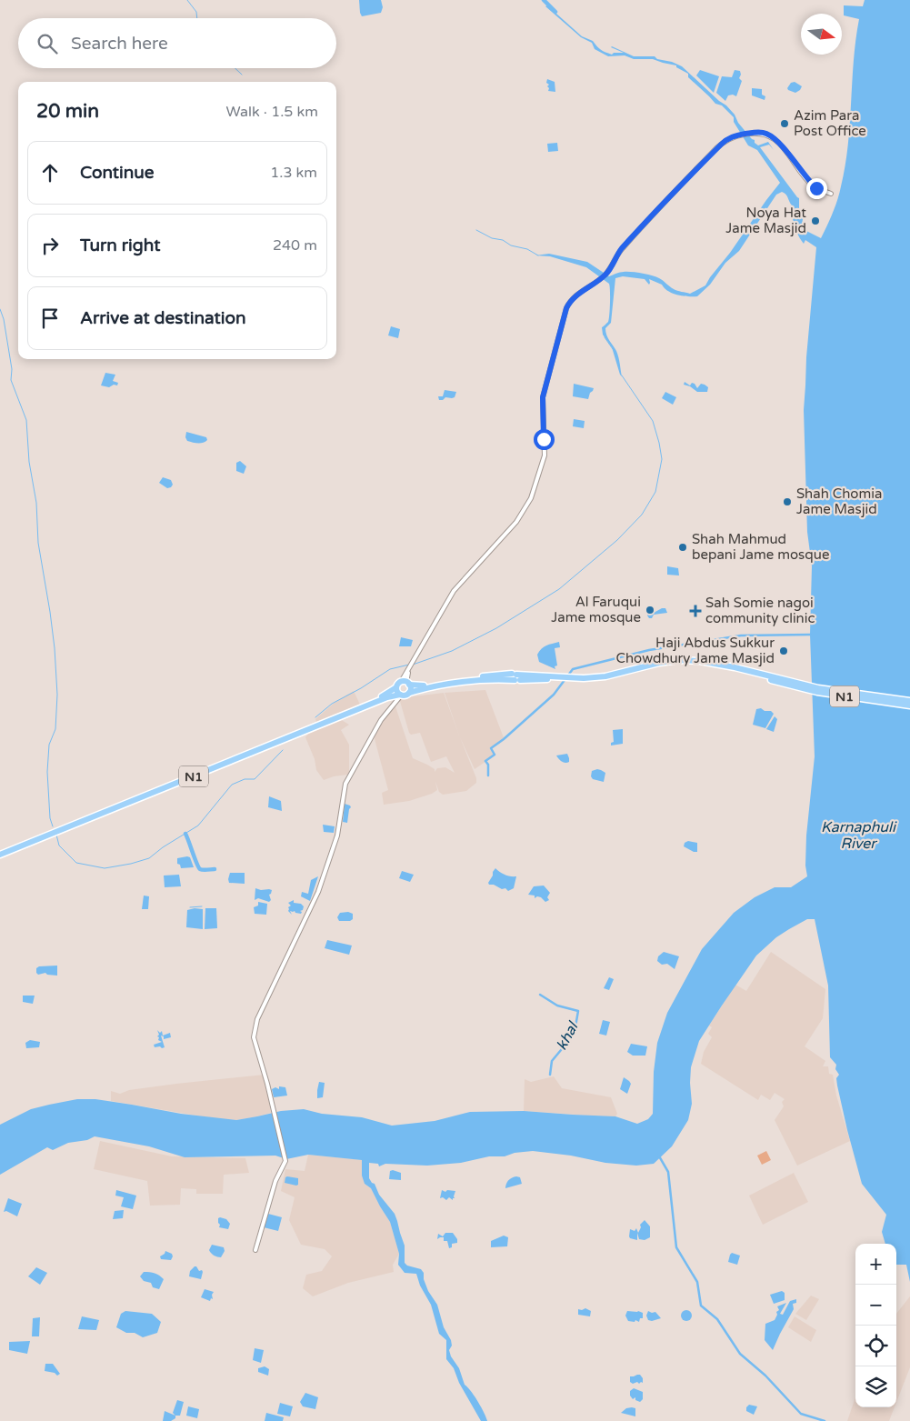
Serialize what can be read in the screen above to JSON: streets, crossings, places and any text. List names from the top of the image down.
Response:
{
  "streets": {
    "highway": ["N1"]
  },
  "water": ["Karnaphuli River", "khal"],
  "places": {
    "other": [
      "Azim Para Post Office",
      "Noya Hat Jame Masjid",
      "Shah Chomia Jame Masjid",
      "Shah Mahmud bepani Jame mosque",
      "Al Faruqui Jame mosque",
      "Haji Abdus Sukkur Chowdhury Jame Masjid"
    ],
    "health": ["Sah Somie nagoi community clinic"]
  },
  "north": "right",
  "page": {
    "search": "Search here",
    "heading": ["20 min", "Walk · 1.5 km"],
    "list": [
      ["Continue", "1.3 km"],
      ["Turn right", "240 m"],
      "Arrive at destination"
    ],
    "map_buttons": ["+", "−"]
  }
}
